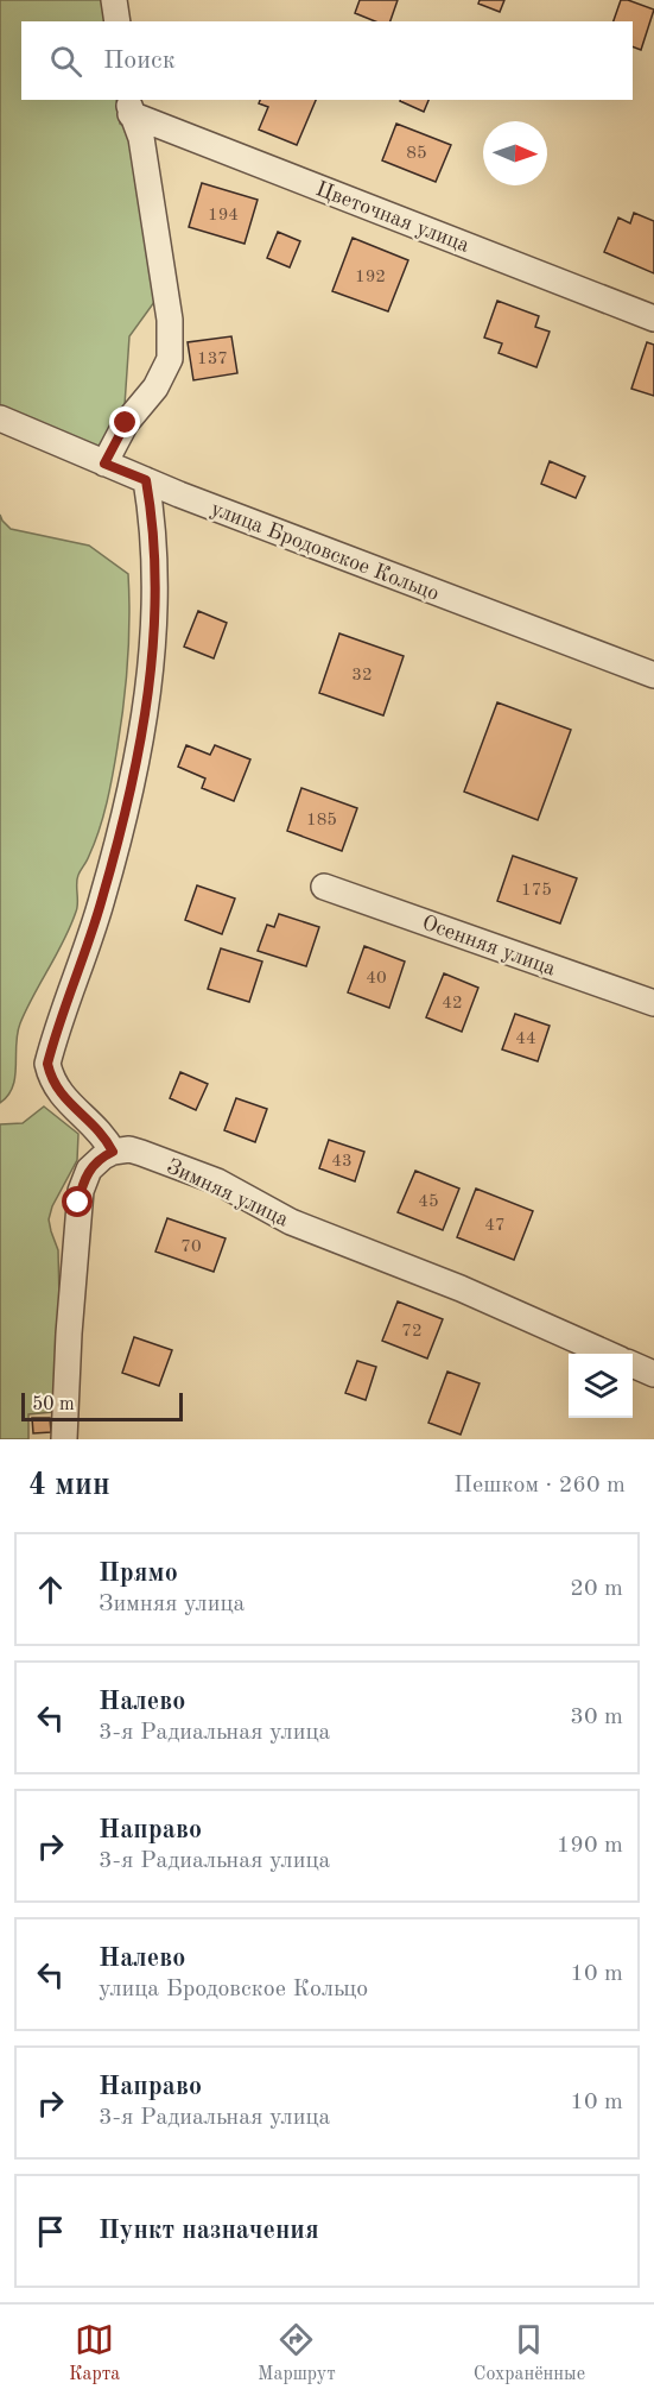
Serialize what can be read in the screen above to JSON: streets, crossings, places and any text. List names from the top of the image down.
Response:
{
  "streets": {
    "street": [
      "Цветочная улица",
      "улица Бродовское Кольцо",
      "Осенняя улица",
      "Зимняя улица"
    ]
  },
  "house_numbers": [
    "85",
    "194",
    "192",
    "137",
    "32",
    "185",
    "175",
    "40",
    "42",
    "44",
    "43",
    "45",
    "47",
    "70",
    "72"
  ],
  "scale_bar": "50 m",
  "north": "right",
  "page": {
    "search": "Поиск",
    "scale": "50 m",
    "heading": ["4 мин", "Пешком · 260 m"],
    "list": [
      ["Прямо", "Зимняя улица", "20 m"],
      ["Налево", "3-я Радиальная улица", "30 m"],
      ["Направо", "3-я Радиальная улица", "190 m"],
      ["Налево", "улица Бродовское Кольцо", "10 m"],
      ["Направо", "3-я Радиальная улица", "10 m"],
      "Пункт назначения"
    ],
    "nav": ["Карта", "Маршрут", "Сохранённые"]
  }
}
